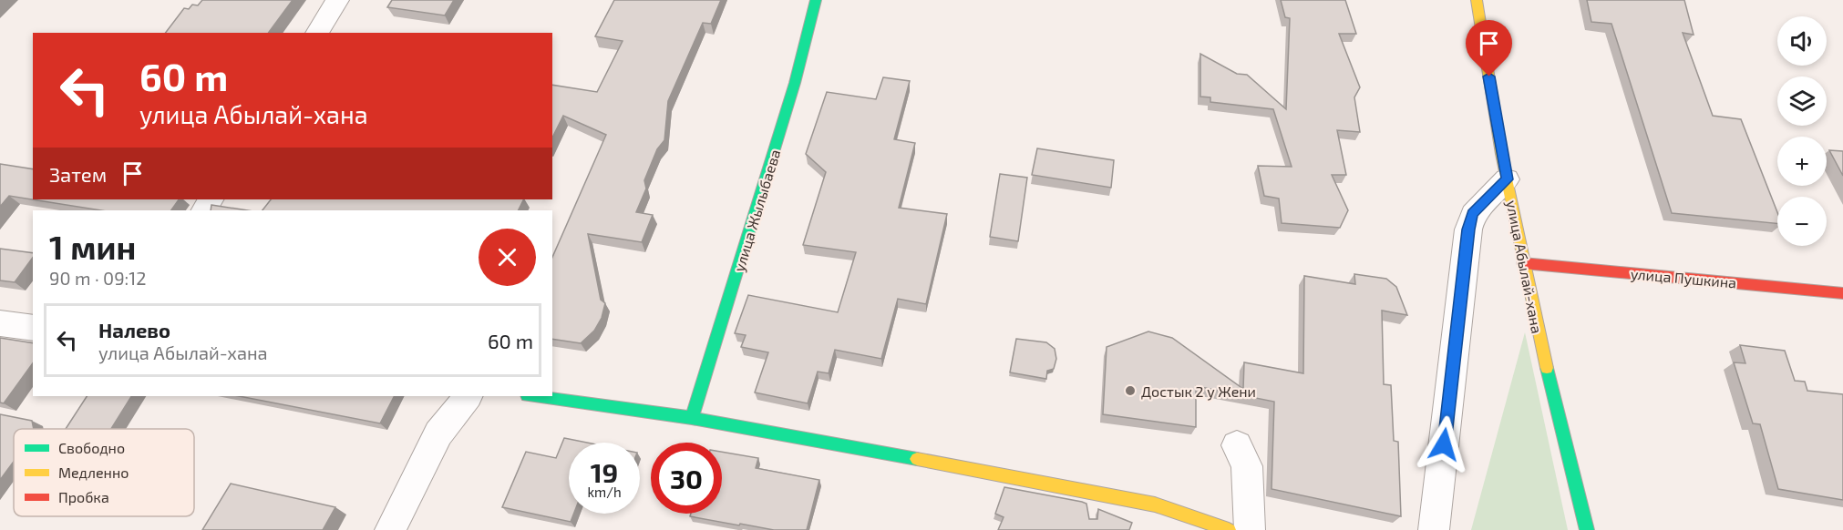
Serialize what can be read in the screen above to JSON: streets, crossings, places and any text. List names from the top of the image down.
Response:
{
  "streets": {
    "street": ["улица Жылыбаева", "улица Абылай-хана", "улица Пушкина"]
  },
  "crossings": [
    ["улица Абылай-хана", "улица Пушкина"]
  ],
  "places": ["Достык 2 у Жени"],
  "legend": ["Свободно", "Медленно", "Пробка"],
  "page": {
    "map_buttons": ["+", "−"],
    "turn": ["60 m", "улица Абылай-хана"],
    "then": "Затем",
    "heading": ["1 мин", "90 m · 09:12"],
    "list": [
      {
        "name": "Налево",
        "note": "улица Абылай-хана",
        "value": "60 m"
      }
    ],
    "speed": "19 km/h",
    "limit": "30"
  }
}
